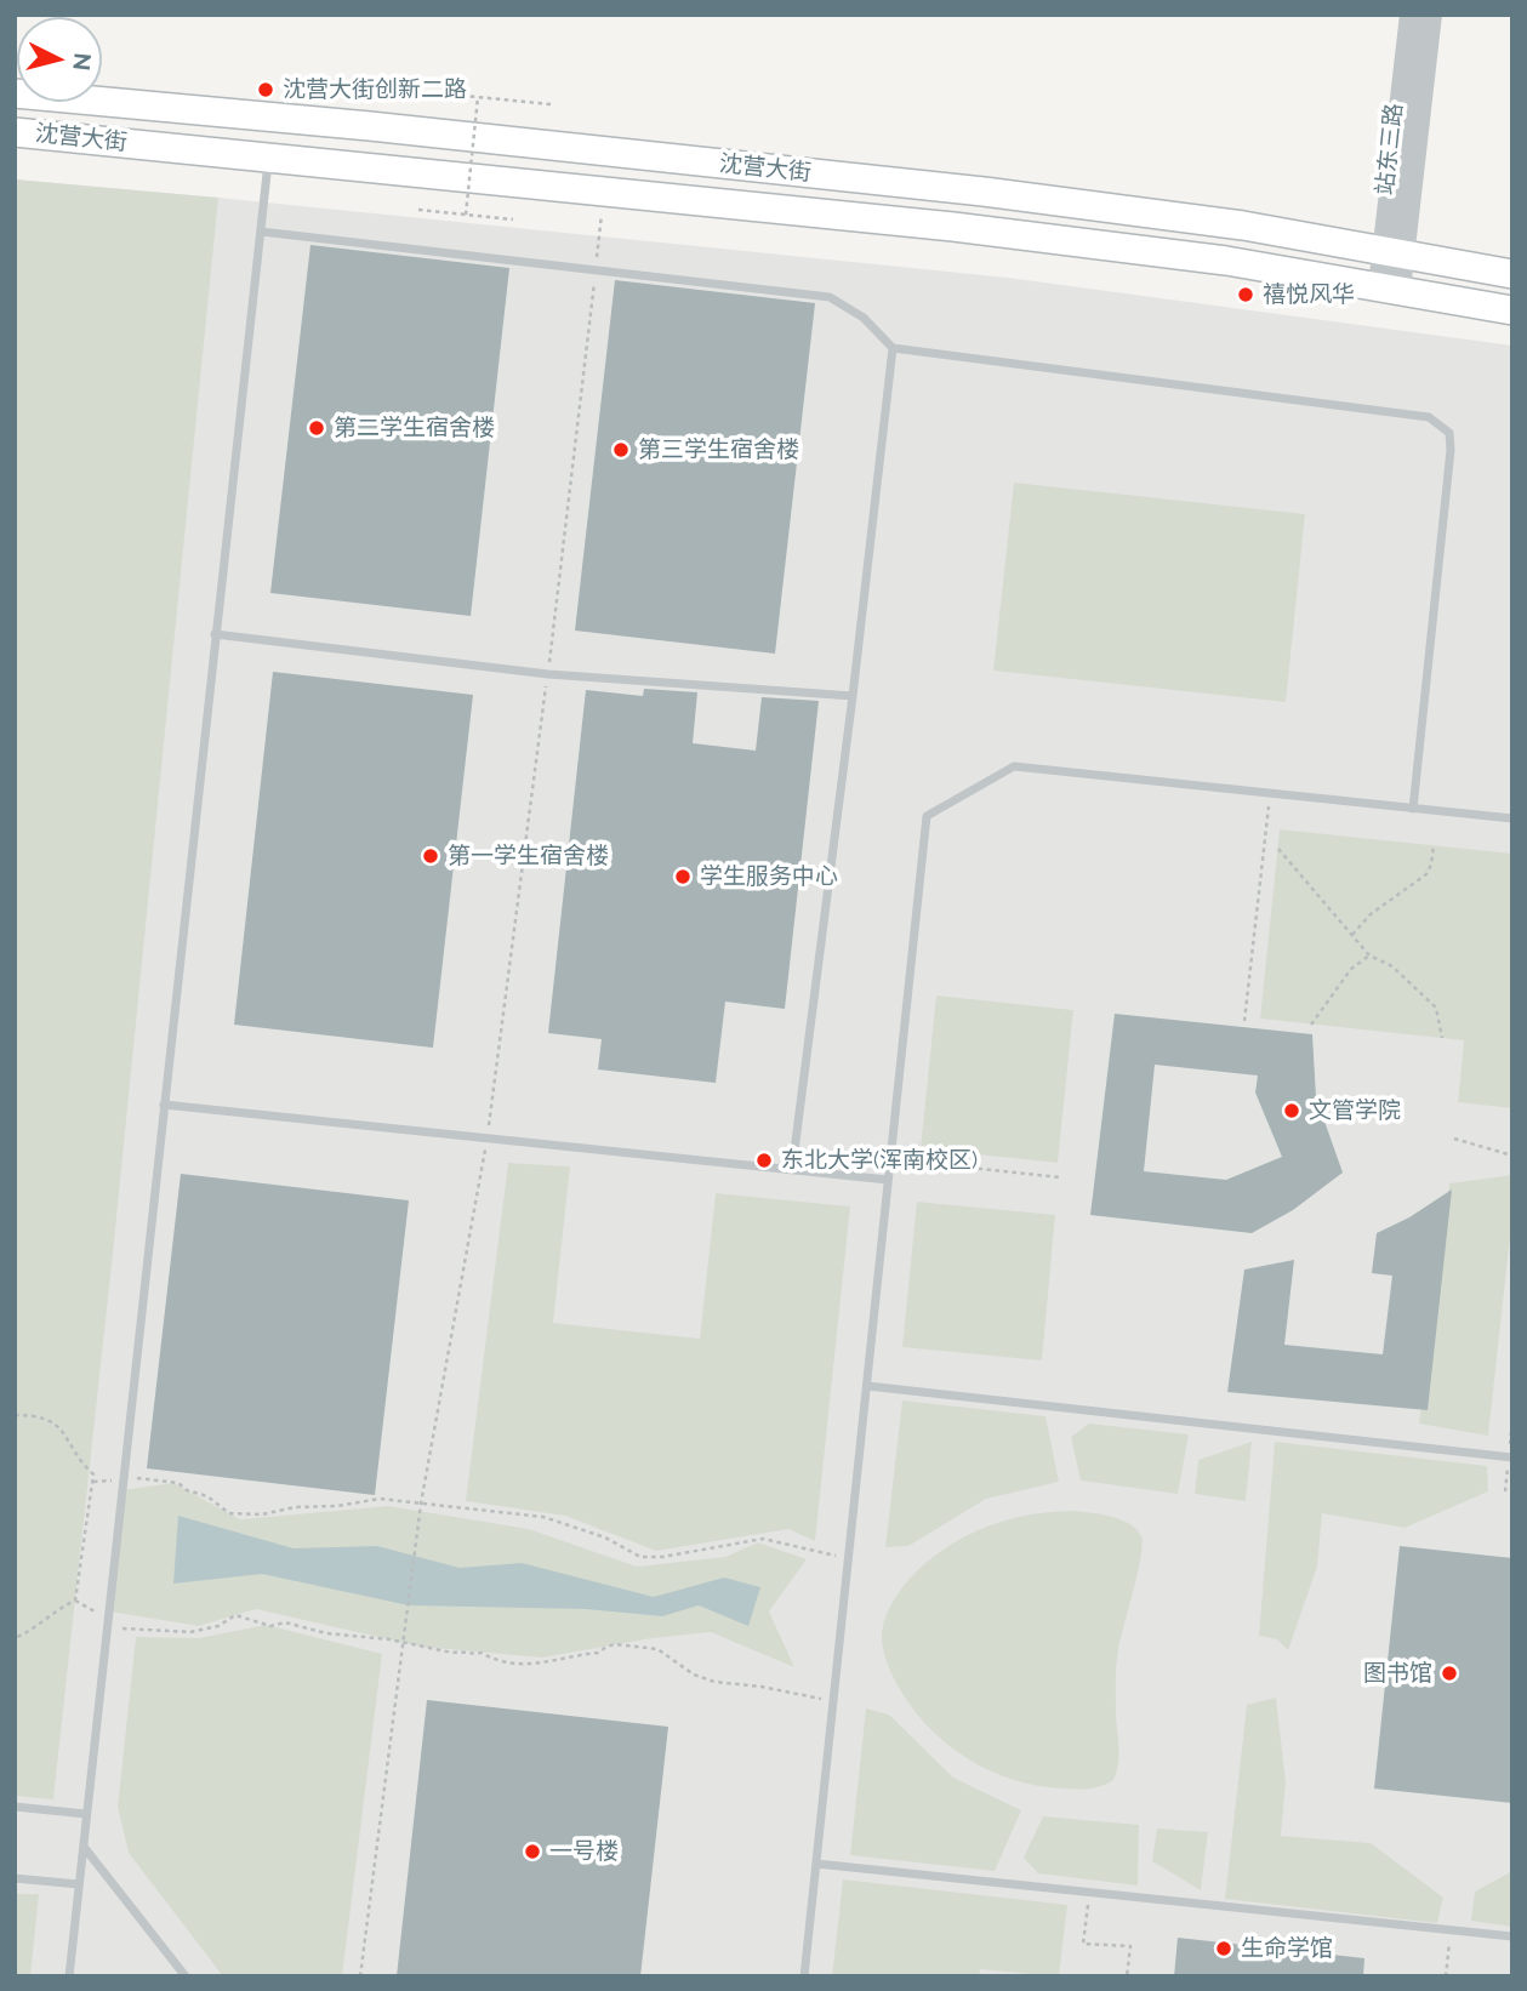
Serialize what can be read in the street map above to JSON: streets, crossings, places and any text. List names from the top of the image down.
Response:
{
  "streets": {
    "main road": ["沈营大街"],
    "street": ["站东三路"]
  },
  "crossings": [
    ["沈营大街", "站东三路"]
  ],
  "places": [
    "沈营大街创新二路",
    "禧悦风华",
    "第二学生宿舍楼",
    "第三学生宿舍楼",
    "第一学生宿舍楼",
    "学生服务中心",
    "文管学院",
    "东北大学(浑南校区)",
    "图书馆",
    "一号楼",
    "生命学馆"
  ],
  "north": "right"
}
